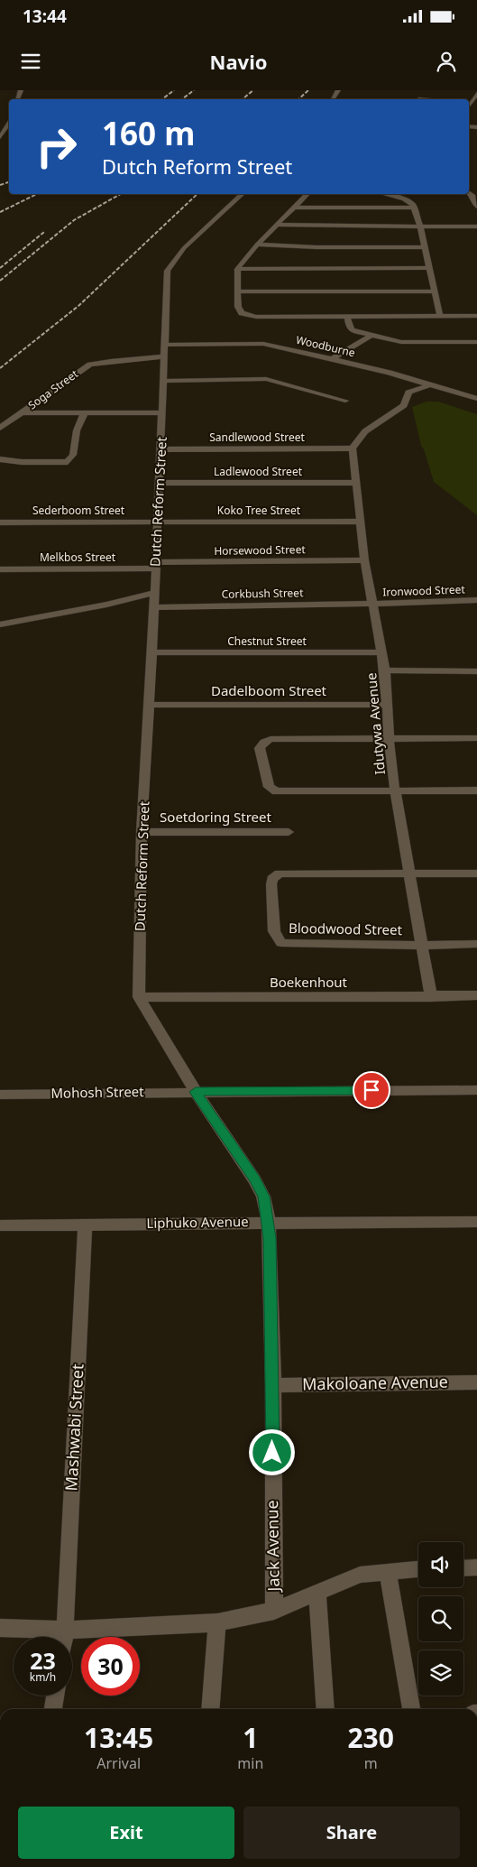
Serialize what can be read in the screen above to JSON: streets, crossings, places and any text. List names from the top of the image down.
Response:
{
  "streets": {
    "street": [
      "Woodburne",
      "Soga Street",
      "Sandlewood Street",
      "Ladlewood Street",
      "Dutch Reform Street",
      "Sederboom Street",
      "Koko Tree Street",
      "Horsewood Street",
      "Melkbos Street",
      "Ironwood Street",
      "Corkbush Street",
      "Chestnut Street",
      "Dadelboom Street",
      "Idutywa Avenue",
      "Soetdoring Street",
      "Bloodwood Street",
      "Boekenhout",
      "Mohosh Street",
      "Liphuko Avenue",
      "Makoloane Avenue",
      "Mashwabi Street",
      "Jack Avenue"
    ]
  },
  "crossings": [
    ["Woodburne", "Dutch Reform Street"],
    ["Soga Street", "Dutch Reform Street"],
    ["Sandlewood Street", "Dutch Reform Street"],
    ["Sandlewood Street", "Idutywa Avenue"],
    ["Ladlewood Street", "Dutch Reform Street"],
    ["Ladlewood Street", "Idutywa Avenue"],
    ["Dutch Reform Street", "Sederboom Street"],
    ["Dutch Reform Street", "Koko Tree Street"],
    ["Dutch Reform Street", "Horsewood Street"],
    ["Dutch Reform Street", "Melkbos Street"],
    ["Dutch Reform Street", "Corkbush Street"],
    ["Dutch Reform Street", "Chestnut Street"],
    ["Dutch Reform Street", "Dadelboom Street"],
    ["Dutch Reform Street", "Soetdoring Street"],
    ["Dutch Reform Street", "Boekenhout"],
    ["Sederboom Street", "Koko Tree Street"],
    ["Koko Tree Street", "Idutywa Avenue"],
    ["Horsewood Street", "Melkbos Street"],
    ["Horsewood Street", "Idutywa Avenue"],
    ["Ironwood Street", "Corkbush Street"],
    ["Ironwood Street", "Idutywa Avenue"],
    ["Corkbush Street", "Idutywa Avenue"],
    ["Chestnut Street", "Idutywa Avenue"],
    ["Dadelboom Street", "Idutywa Avenue"],
    ["Idutywa Avenue", "Bloodwood Street"],
    ["Idutywa Avenue", "Boekenhout"],
    ["Mohosh Street", "Jack Avenue"],
    ["Liphuko Avenue", "Mashwabi Street"],
    ["Liphuko Avenue", "Jack Avenue"],
    ["Makoloane Avenue", "Jack Avenue"],
    ["Mashwabi Street", "Jack Avenue"]
  ],
  "page": {
    "status": "13:44",
    "header": "Navio",
    "turn": ["160 m", "Dutch Reform Street"],
    "speed": "23 km/h",
    "limit": "30",
    "eta": [
      "13:45",
      "Arrival",
      "1",
      "min",
      "230",
      "m"
    ],
    "buttons": ["Exit", "Share"]
  }
}
